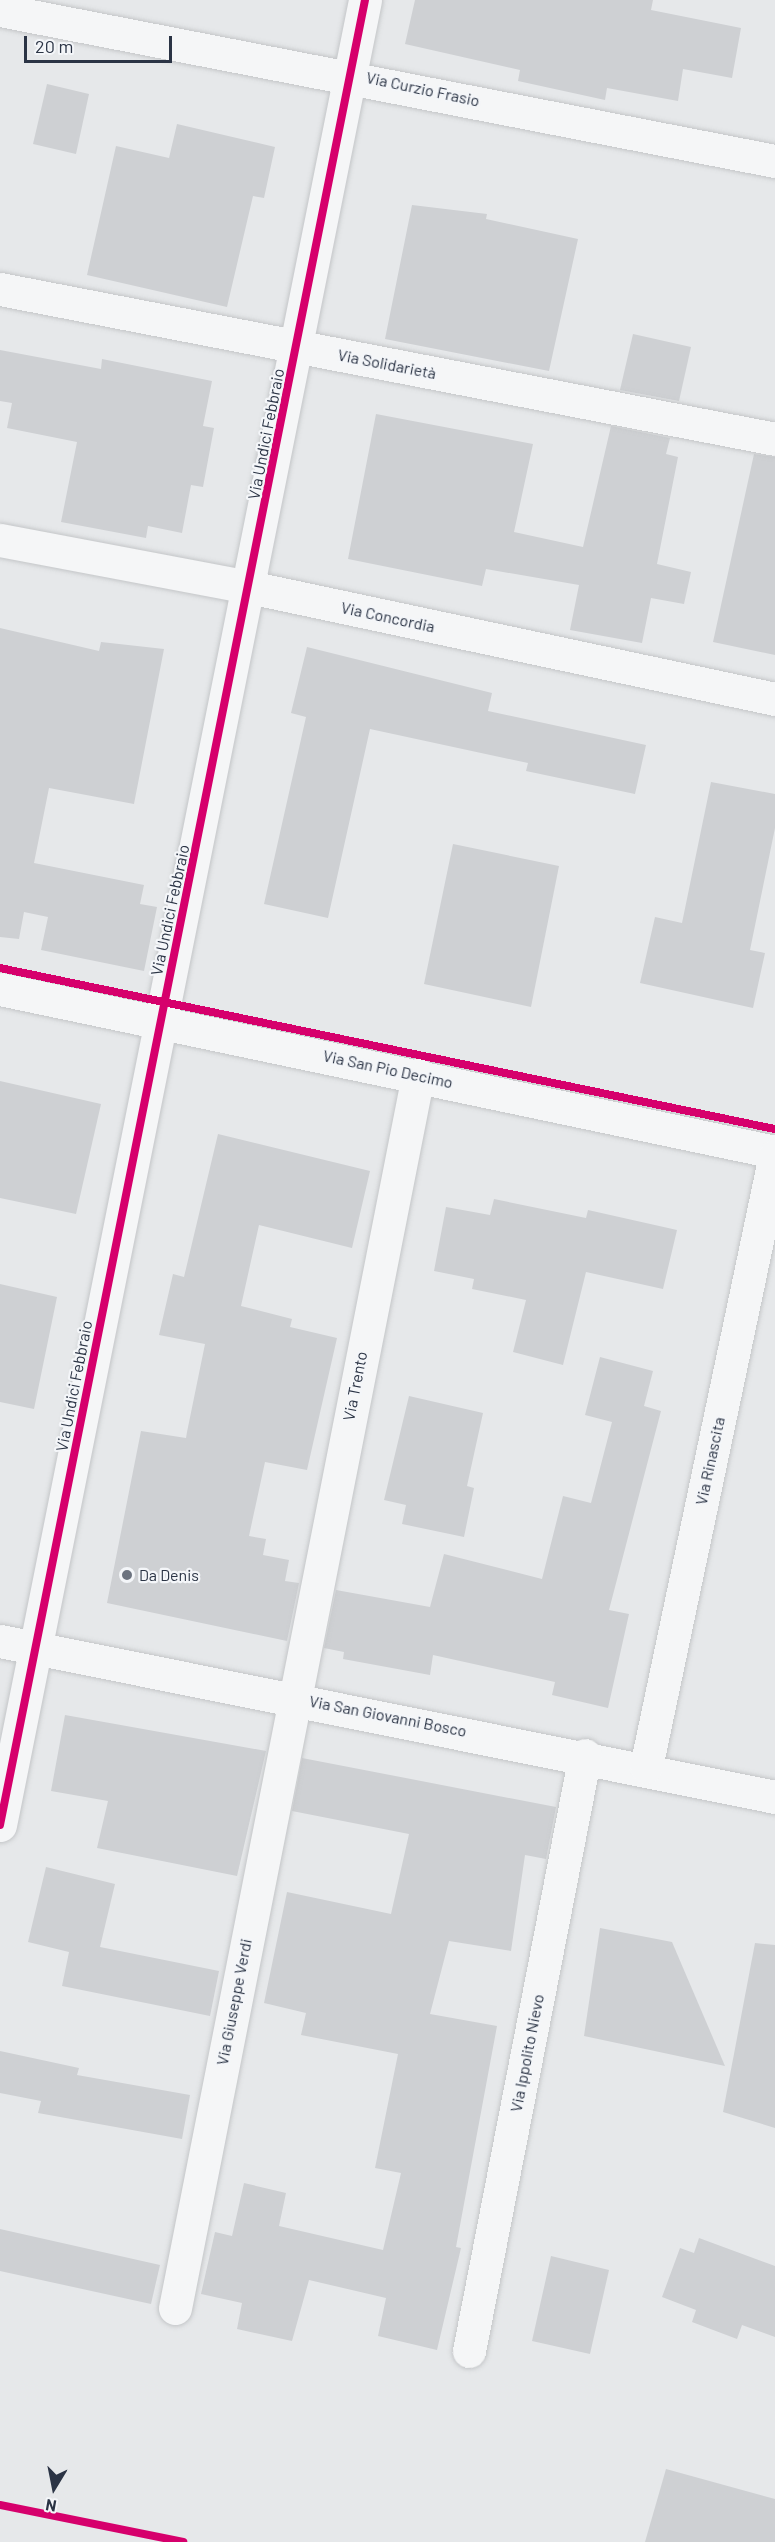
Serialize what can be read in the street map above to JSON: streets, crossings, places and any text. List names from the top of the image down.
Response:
{
  "streets": {
    "street": [
      "Via Curzio Frasio",
      "Via Solidarietà",
      "Via Undici Febbraio",
      "Via Concordia",
      "Via San Pio Decimo",
      "Via Trento",
      "Via Rinascita",
      "Via San Giovanni Bosco",
      "Via Giuseppe Verdi",
      "Via Ippolito Nievo"
    ]
  },
  "crossings": [
    ["Via Curzio Frasio", "Via Undici Febbraio"],
    ["Via Solidarietà", "Via Undici Febbraio"],
    ["Via Undici Febbraio", "Via Concordia"],
    ["Via Undici Febbraio", "Via San Pio Decimo"],
    ["Via Undici Febbraio", "Via San Giovanni Bosco"],
    ["Via San Pio Decimo", "Via Trento"],
    ["Via San Pio Decimo", "Via Rinascita"],
    ["Via Trento", "Via San Giovanni Bosco"],
    ["Via Trento", "Via Giuseppe Verdi"],
    ["Via Rinascita", "Via San Giovanni Bosco"],
    ["Via San Giovanni Bosco", "Via Giuseppe Verdi"],
    ["Via San Giovanni Bosco", "Via Ippolito Nievo"]
  ],
  "places": ["Da Denis"],
  "scale_bar": "20 m",
  "north": "bottom"
}
